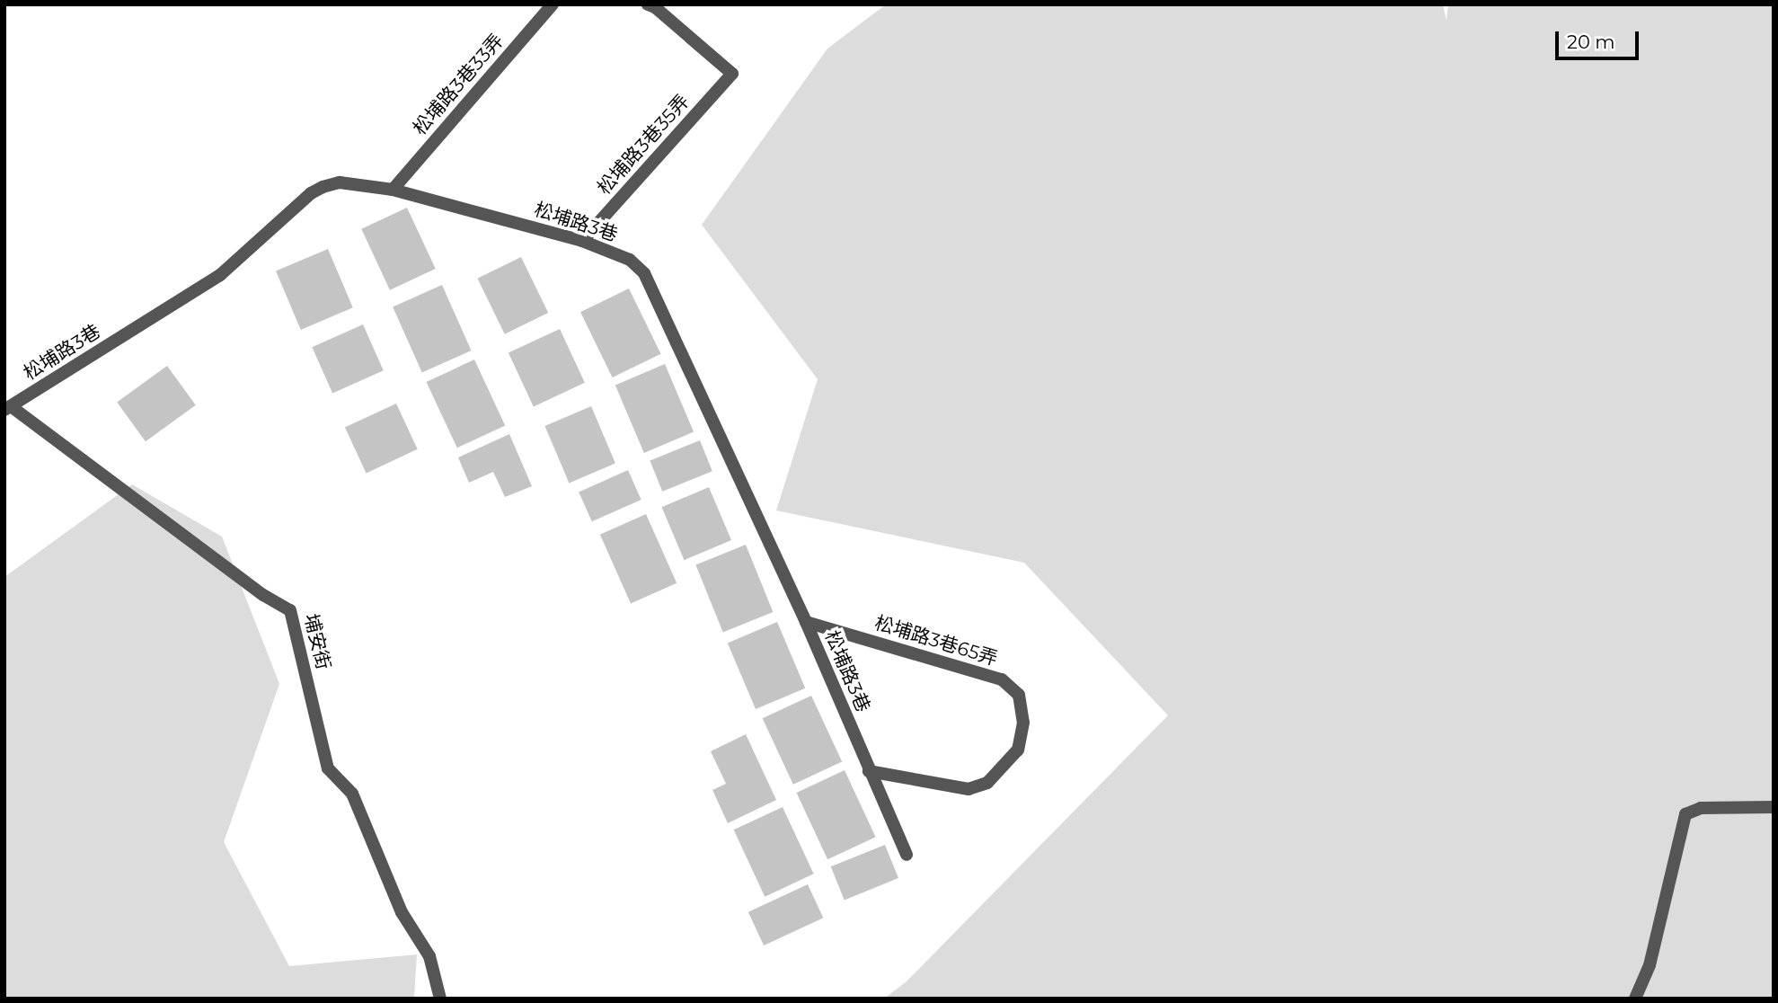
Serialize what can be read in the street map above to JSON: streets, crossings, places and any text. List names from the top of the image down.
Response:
{
  "streets": {
    "lane": [
      "松埔路3巷33弄",
      "松埔路3巷35弄",
      "松埔路3巷",
      "松埔路3巷65弄",
      "埔安街"
    ]
  },
  "crossings": [
    ["松埔路3巷33弄", "松埔路3巷"],
    ["松埔路3巷35弄", "松埔路3巷"],
    ["松埔路3巷", "松埔路3巷65弄"],
    ["松埔路3巷", "埔安街"]
  ],
  "scale_bar": "20 m"
}
